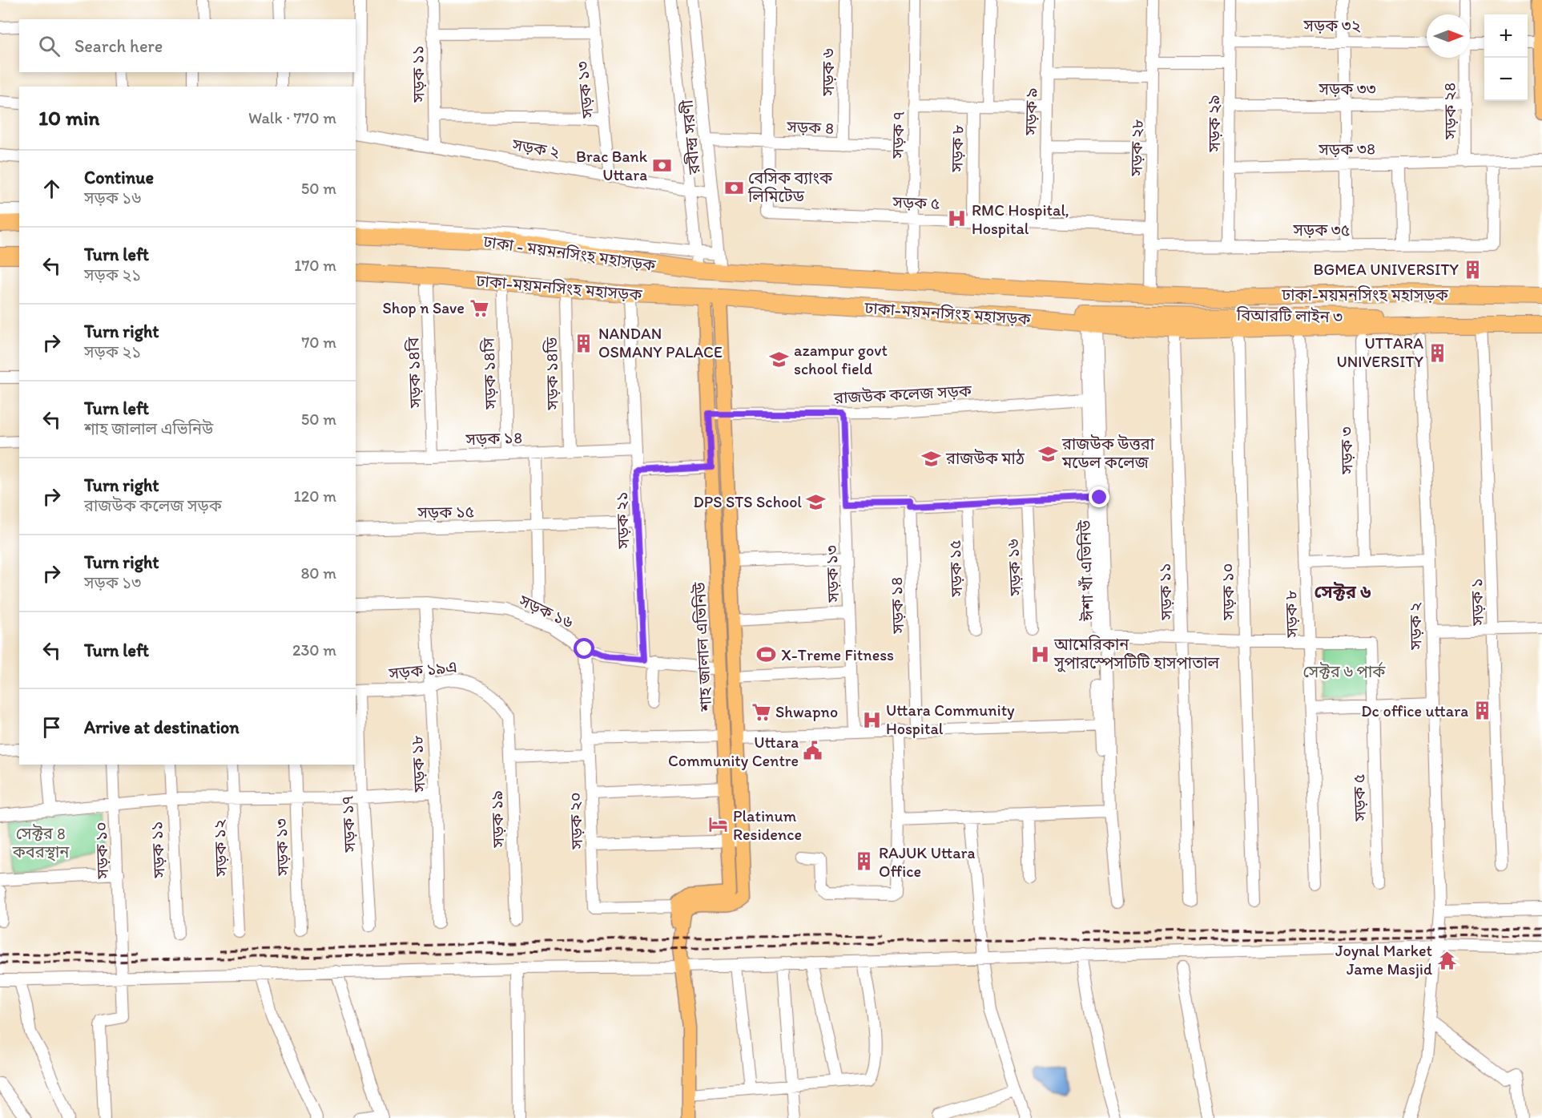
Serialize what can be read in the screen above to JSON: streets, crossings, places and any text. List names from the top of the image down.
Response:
{
  "streets": {
    "highway": ["ঢাকা - ময়মনসিংহ মহাসড়ক", "ঢাকা-ময়মনসিংহ মহাসড়ক", "বিআরটি লাইন ৩"],
    "main road": ["শাহ জালাল এভিনিউ"],
    "street": [
      "সড়ক ৩২",
      "সড়ক ৬",
      "সড়ক ১১",
      "সড়ক ৩৩",
      "সড়ক ১৩",
      "সড়ক ২৪",
      "সড়ক ৯",
      "সড়ক ২৯",
      "সড়ক ৪",
      "সড়ক ৭",
      "রবীন্দ্র সরণী",
      "সড়ক ২৮",
      "সড়ক ২",
      "সড়ক ৮",
      "সড়ক ৩৪",
      "সড়ক ৫",
      "সড়ক ৩৫",
      "সড়ক ১৪বি",
      "সড়ক ১৪সি",
      "সড়ক ১৪ডি",
      "রাজউক কলেজ সড়ক",
      "সড়ক ১৪",
      "সড়ক ৩",
      "সড়ক ১৫",
      "সড়ক ২১",
      "সড়ক ১৬",
      "ঈশা খাঁ এভিনিউ",
      "সড়ক ১০",
      "সড়ক ১",
      "সড়ক ১৯এ",
      "সড়ক ১৮",
      "সড়ক ১৯",
      "সড়ক ২০",
      "সড়ক ১৭",
      "সড়ক ১২"
    ]
  },
  "crossings": [
    ["সড়ক ৩২", "সড়ক ২৯"],
    ["সড়ক ৬", "সড়ক ৪"],
    ["সড়ক ১১", "সড়ক ২"],
    ["সড়ক ৩৩", "সড়ক ২৪"],
    ["সড়ক ৩৩", "সড়ক ২৯"],
    ["সড়ক ১৩", "সড়ক ২"],
    ["সড়ক ১৩", "রাজউক কলেজ সড়ক"],
    ["সড়ক ২৪", "সড়ক ৩৪"],
    ["সড়ক ৯", "সড়ক ৫"],
    ["সড়ক ২৯", "সড়ক ৩৪"],
    ["সড়ক ২৯", "সড়ক ৩৫"],
    ["সড়ক ৪", "সড়ক ৭"],
    ["সড়ক ৪", "রবীন্দ্র সরণী"],
    ["সড়ক ৪", "সড়ক ৫"],
    ["সড়ক ৭", "সড়ক ৫"],
    ["রবীন্দ্র সরণী", "সড়ক ২"],
    ["রবীন্দ্র সরণী", "ঢাকা - ময়মনসিংহ মহাসড়ক"],
    ["রবীন্দ্র সরণী", "ঢাকা-ময়মনসিংহ মহাসড়ক"],
    ["সড়ক ২৮", "সড়ক ৫"],
    ["সড়ক ২৮", "সড়ক ৩৫"],
    ["সড়ক ২৮", "ঢাকা-ময়মনসিংহ মহাসড়ক"],
    ["সড়ক ৮", "সড়ক ৫"],
    ["সড়ক ৩৪", "সড়ক ৩৫"],
    ["ঢাকা - ময়মনসিংহ মহাসড়ক", "ঢাকা-ময়মনসিংহ মহাসড়ক"],
    ["ঢাকা-ময়মনসিংহ মহাসড়ক", "বিআরটি লাইন ৩"],
    ["ঢাকা-ময়মনসিংহ মহাসড়ক", "ঈশা খাঁ এভিনিউ"],
    ["ঢাকা-ময়মনসিংহ মহাসড়ক", "সড়ক ১"],
    ["ঢাকা-ময়মনসিংহ মহাসড়ক", "শাহ জালাল এভিনিউ"],
    ["সড়ক ১৪বি", "সড়ক ১৪"],
    ["সড়ক ১৪সি", "সড়ক ১৪"],
    ["সড়ক ১৪ডি", "সড়ক ১৪"],
    ["রাজউক কলেজ সড়ক", "ঈশা খাঁ এভিনিউ"],
    ["রাজউক কলেজ সড়ক", "শাহ জালাল এভিনিউ"],
    ["সড়ক ১৪", "সড়ক ২১"],
    ["সড়ক ১৫", "সড়ক ২১"],
    ["সড়ক ২১", "সড়ক ১৬"],
    ["সড়ক ২১", "শাহ জালাল এভিনিউ"],
    ["সড়ক ১৬", "শাহ জালাল এভিনিউ"],
    ["সড়ক ১৬", "সড়ক ১৮"],
    ["সড়ক ১৬", "সড়ক ২০"],
    ["শাহ জালাল এভিনিউ", "সড়ক ২০"],
    ["সড়ক ১৯এ", "সড়ক ১৮"],
    ["সড়ক ১৯এ", "সড়ক ১৯"],
    ["সড়ক ১৯এ", "সড়ক ১৭"]
  ],
  "districts": ["সেক্টর ৬"],
  "parks": ["সেক্টর ৬ পার্ক", "সেক্টর ৪ কবরস্থান"],
  "places": {
    "bank": ["Brac Bank Uttara", "বেসিক ব্যাংক লিমিটেড"],
    "hospital": ["RMC Hospital, Hospital", "আমেরিকান সুপারস্পেসটিটি হাসপাতাল", "Uttara Community Hospital"],
    "building": [
      "BGMEA UNIVERSITY",
      "NANDAN OSMANY PALACE",
      "UTTARA UNIVERSITY",
      "Dc office uttara",
      "RAJUK Uttara Office"
    ],
    "supermarket": ["Shop n Save", "Shwapno"],
    "school or university": [
      "azampur govt school field",
      "রাজউক উত্তরা মডেল কলেজ",
      "রাজউক মাঠ",
      "DPS STS School"
    ],
    "sports": ["X-Treme Fitness"],
    "public building": ["Uttara Community Centre"],
    "hotel": ["Platinum Residence"],
    "temple": ["Joynal Market Jame Masjid"]
  },
  "north": "right",
  "page": {
    "map_buttons": ["+", "−"],
    "search": "Search here",
    "heading": ["10 min", "Walk · 770 m"],
    "list": [
      ["Continue", "সড়ক ১৬", "50 m"],
      ["Turn left", "সড়ক ২১", "170 m"],
      ["Turn right", "সড়ক ২১", "70 m"],
      ["Turn left", "শাহ জালাল এভিনিউ", "50 m"],
      ["Turn right", "রাজউক কলেজ সড়ক", "120 m"],
      ["Turn right", "সড়ক ১৩", "80 m"],
      ["Turn left", "230 m"],
      "Arrive at destination"
    ]
  }
}
